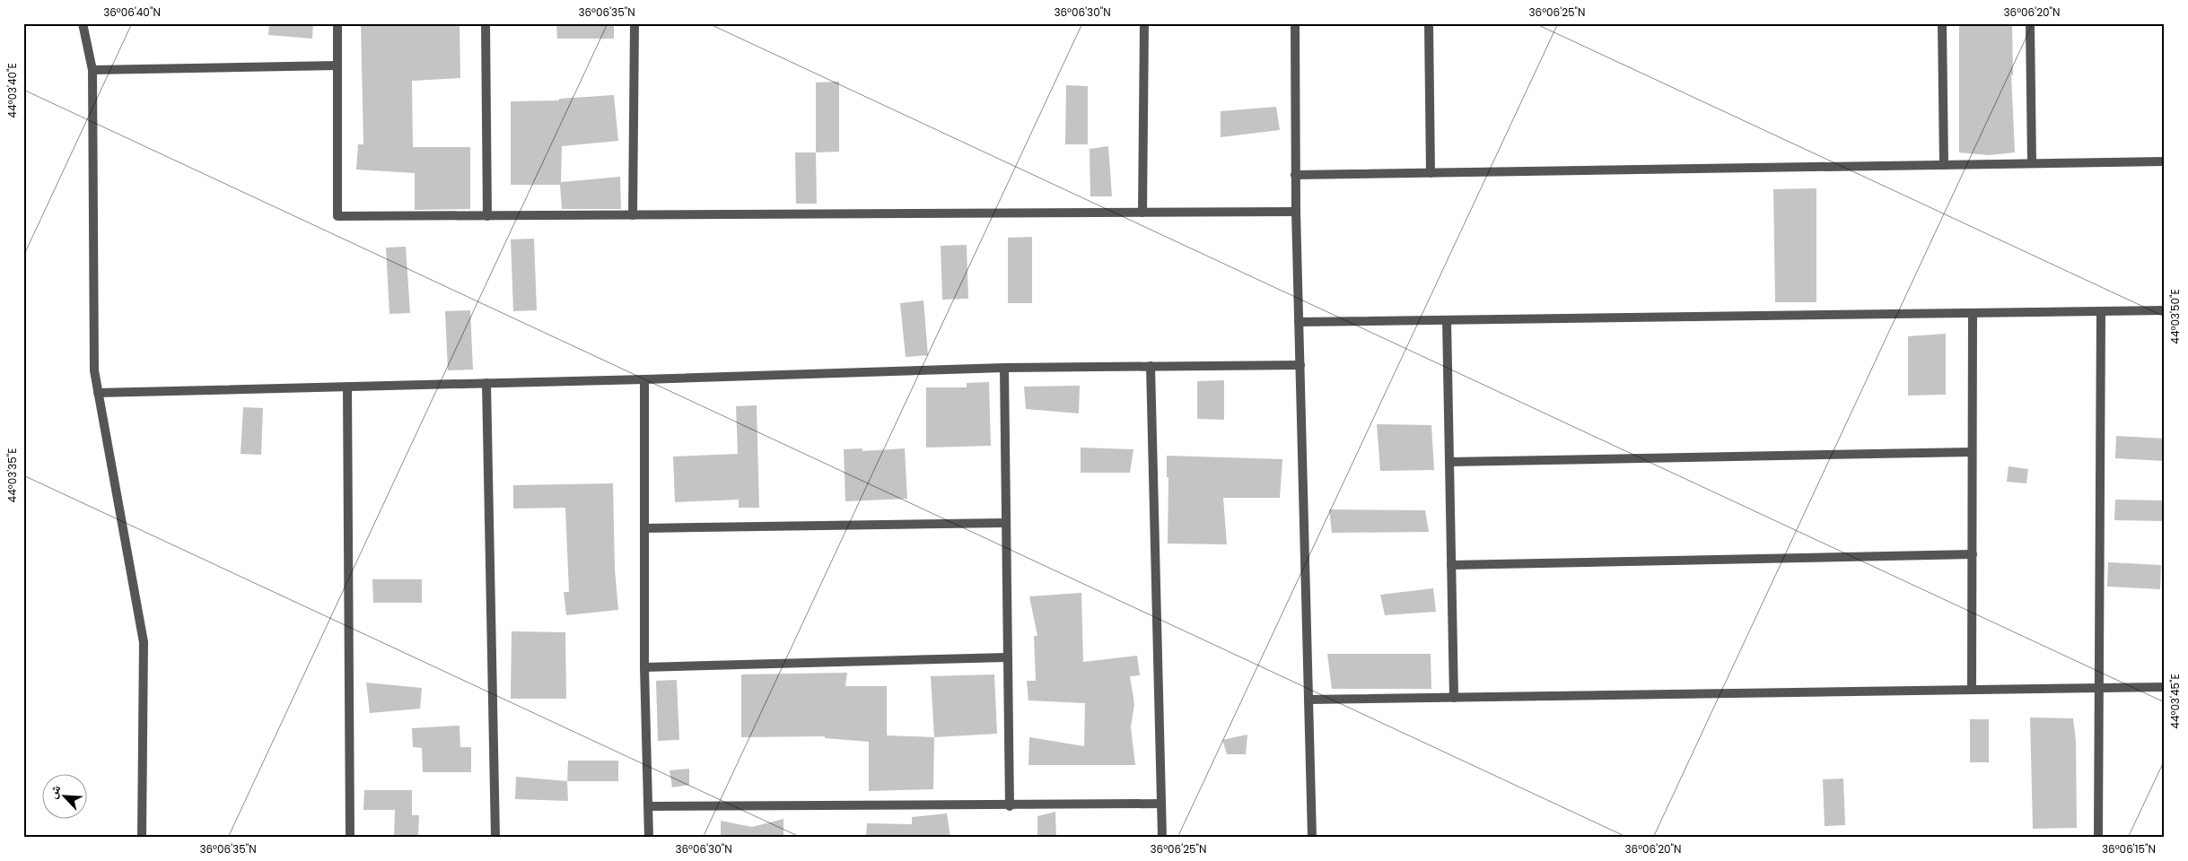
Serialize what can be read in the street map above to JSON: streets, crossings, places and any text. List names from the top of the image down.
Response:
{
  "north": "top left",
  "coordinates": [
    "36°06'40\"N",
    "36°06'35\"N",
    "36°06'30\"N",
    "36°06'25\"N",
    "36°06'20\"N",
    "44°03'40\"E",
    "44°03'50\"E",
    "44°03'35\"E",
    "44°03'45\"E",
    "36°06'15\"N"
  ]
}
